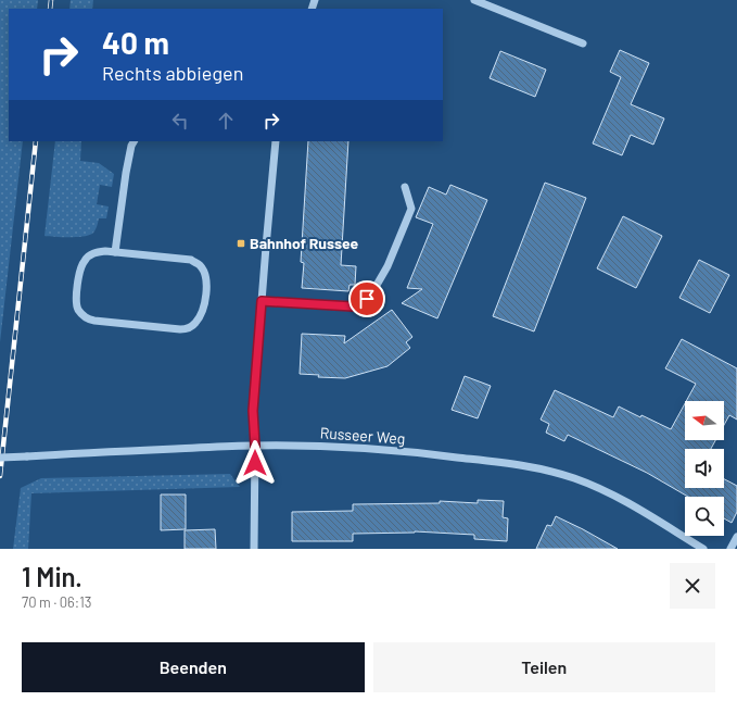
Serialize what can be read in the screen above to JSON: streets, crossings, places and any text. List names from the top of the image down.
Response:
{
  "streets": {
    "street": ["Russeer Weg"]
  },
  "places": {
    "transit": ["Bahnhof Russee"]
  },
  "north": "left",
  "page": {
    "turn": ["40 m", "Rechts abbiegen"],
    "heading": ["1 Min.", "70 m · 06:13"],
    "buttons": ["Beenden", "Teilen"]
  }
}
